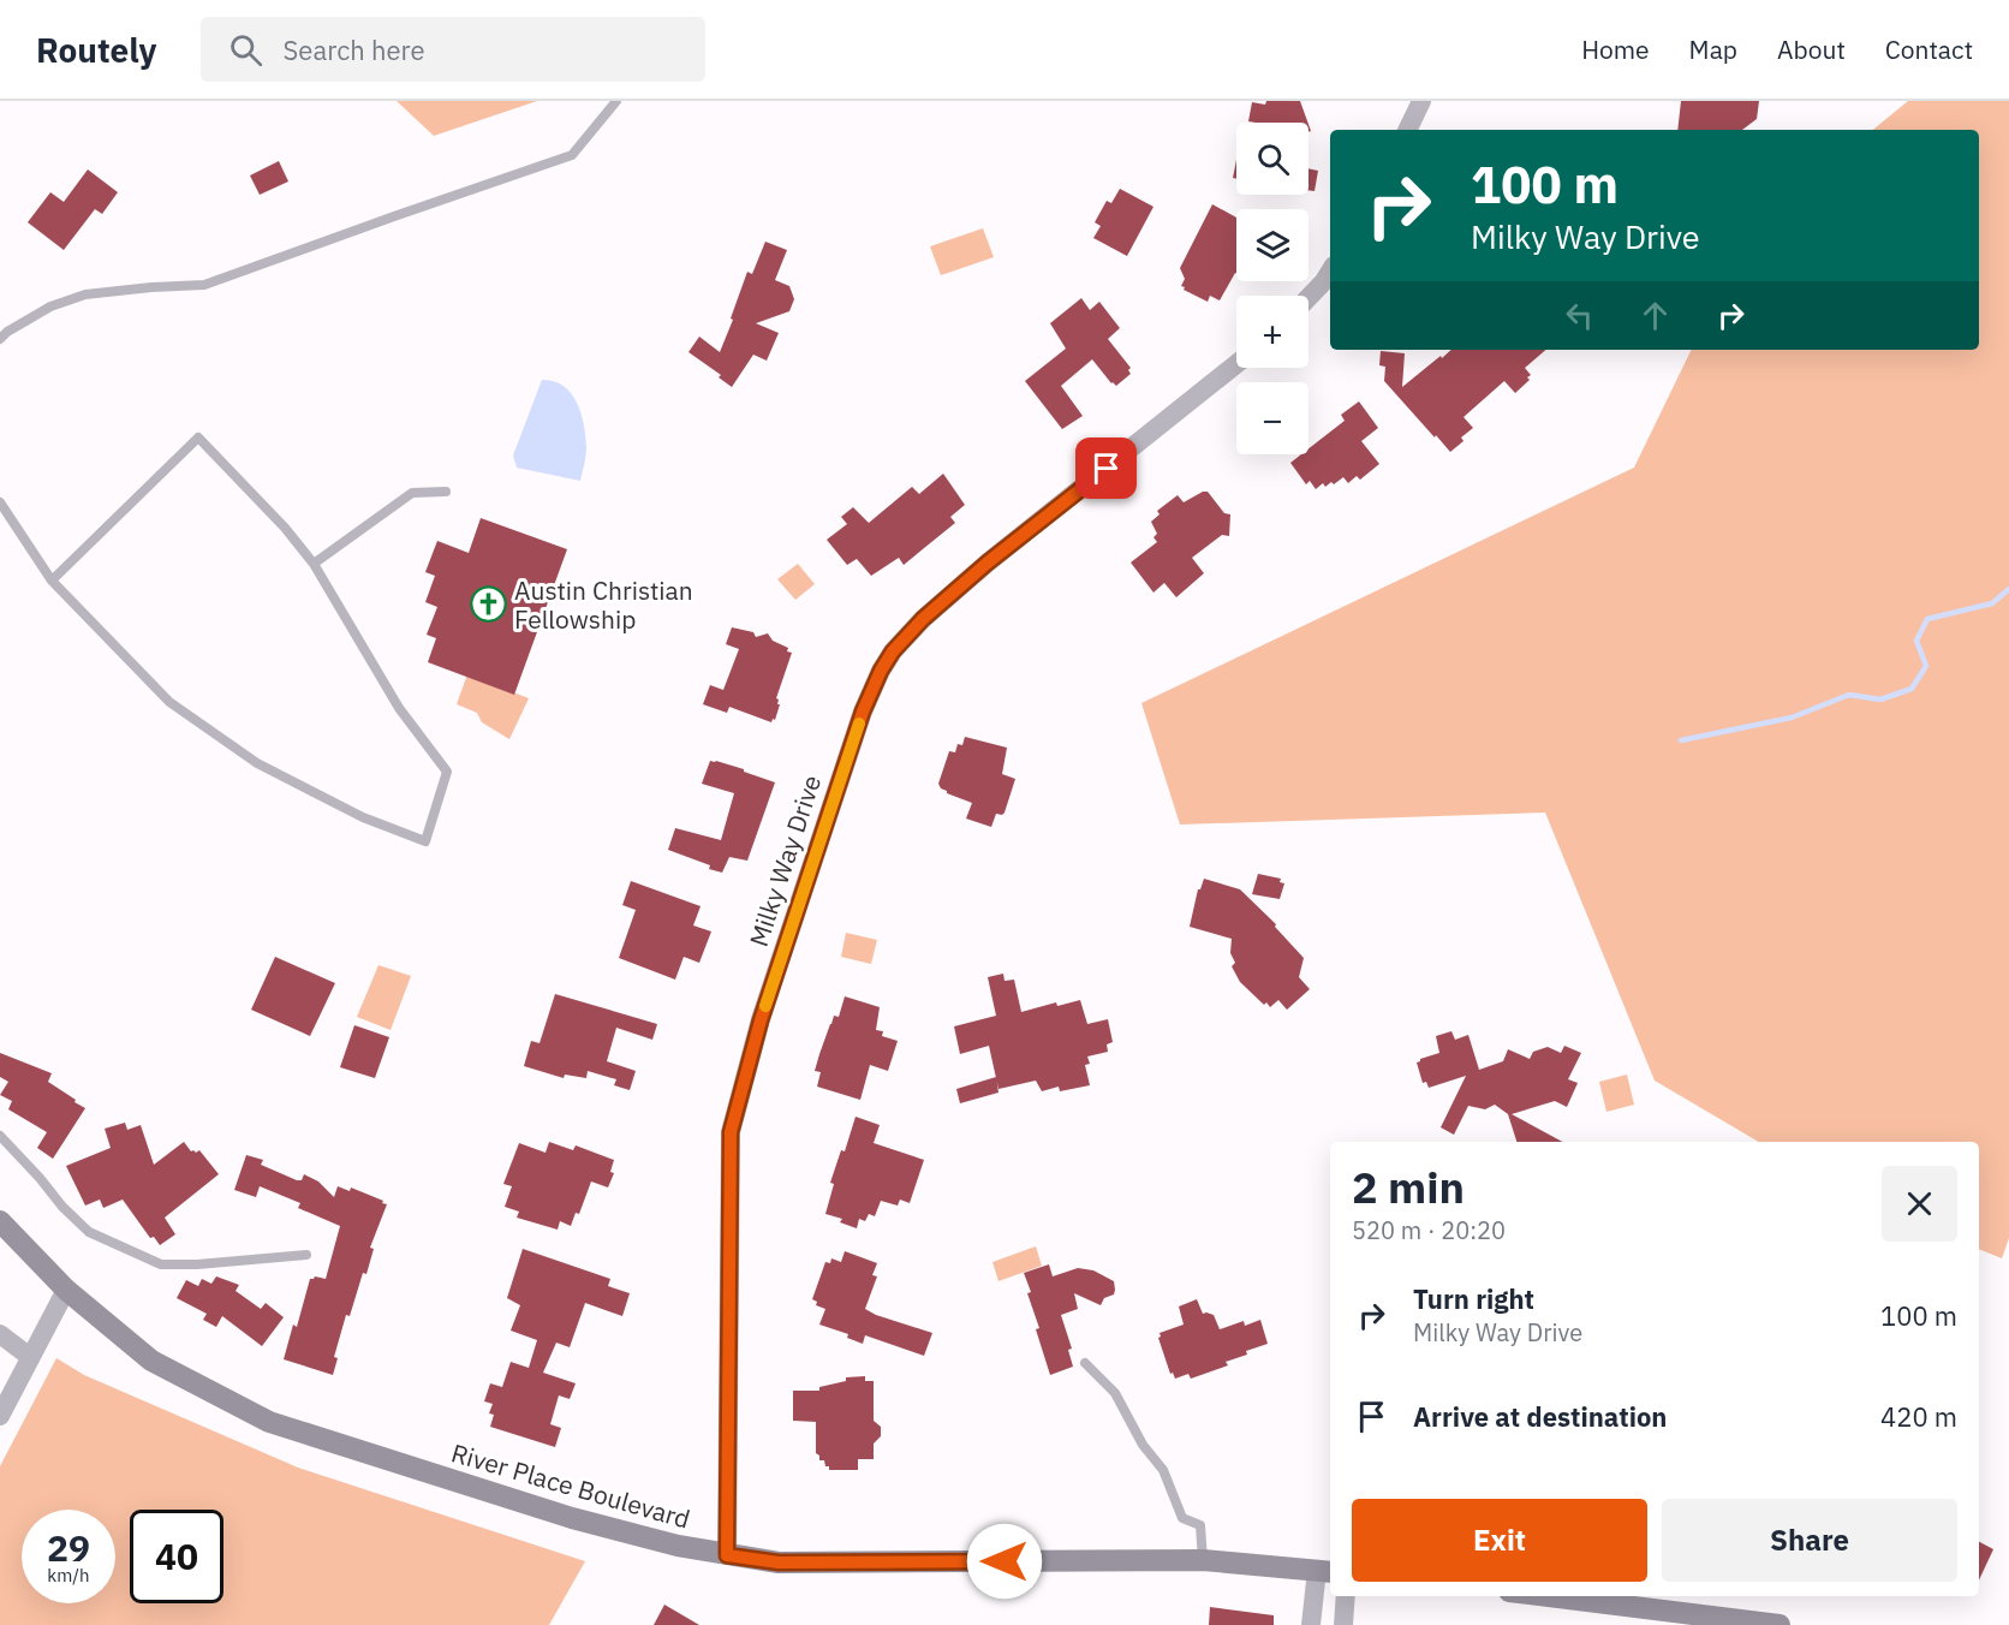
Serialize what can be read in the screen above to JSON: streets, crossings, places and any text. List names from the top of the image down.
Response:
{
  "streets": {
    "street": ["Milky Way Drive", "River Place Boulevard"]
  },
  "crossings": [
    ["Milky Way Drive", "River Place Boulevard"]
  ],
  "places": {
    "church": ["Austin Christian Fellowship"]
  },
  "page": {
    "header": "Routely",
    "search": "Search here",
    "nav": [
      "Home",
      "Map",
      "About",
      "Contact"
    ],
    "map_buttons": ["+", "−"],
    "turn": ["100 m", "Milky Way Drive"],
    "heading": ["2 min", "520 m · 20:20"],
    "list": [
      {
        "name": "Turn right",
        "note": "Milky Way Drive",
        "value": "100 m"
      },
      {
        "name": "Arrive at destination",
        "value": "420 m"
      }
    ],
    "buttons": ["Exit", "Share"],
    "speed": "29 km/h",
    "limit": "40"
  }
}
